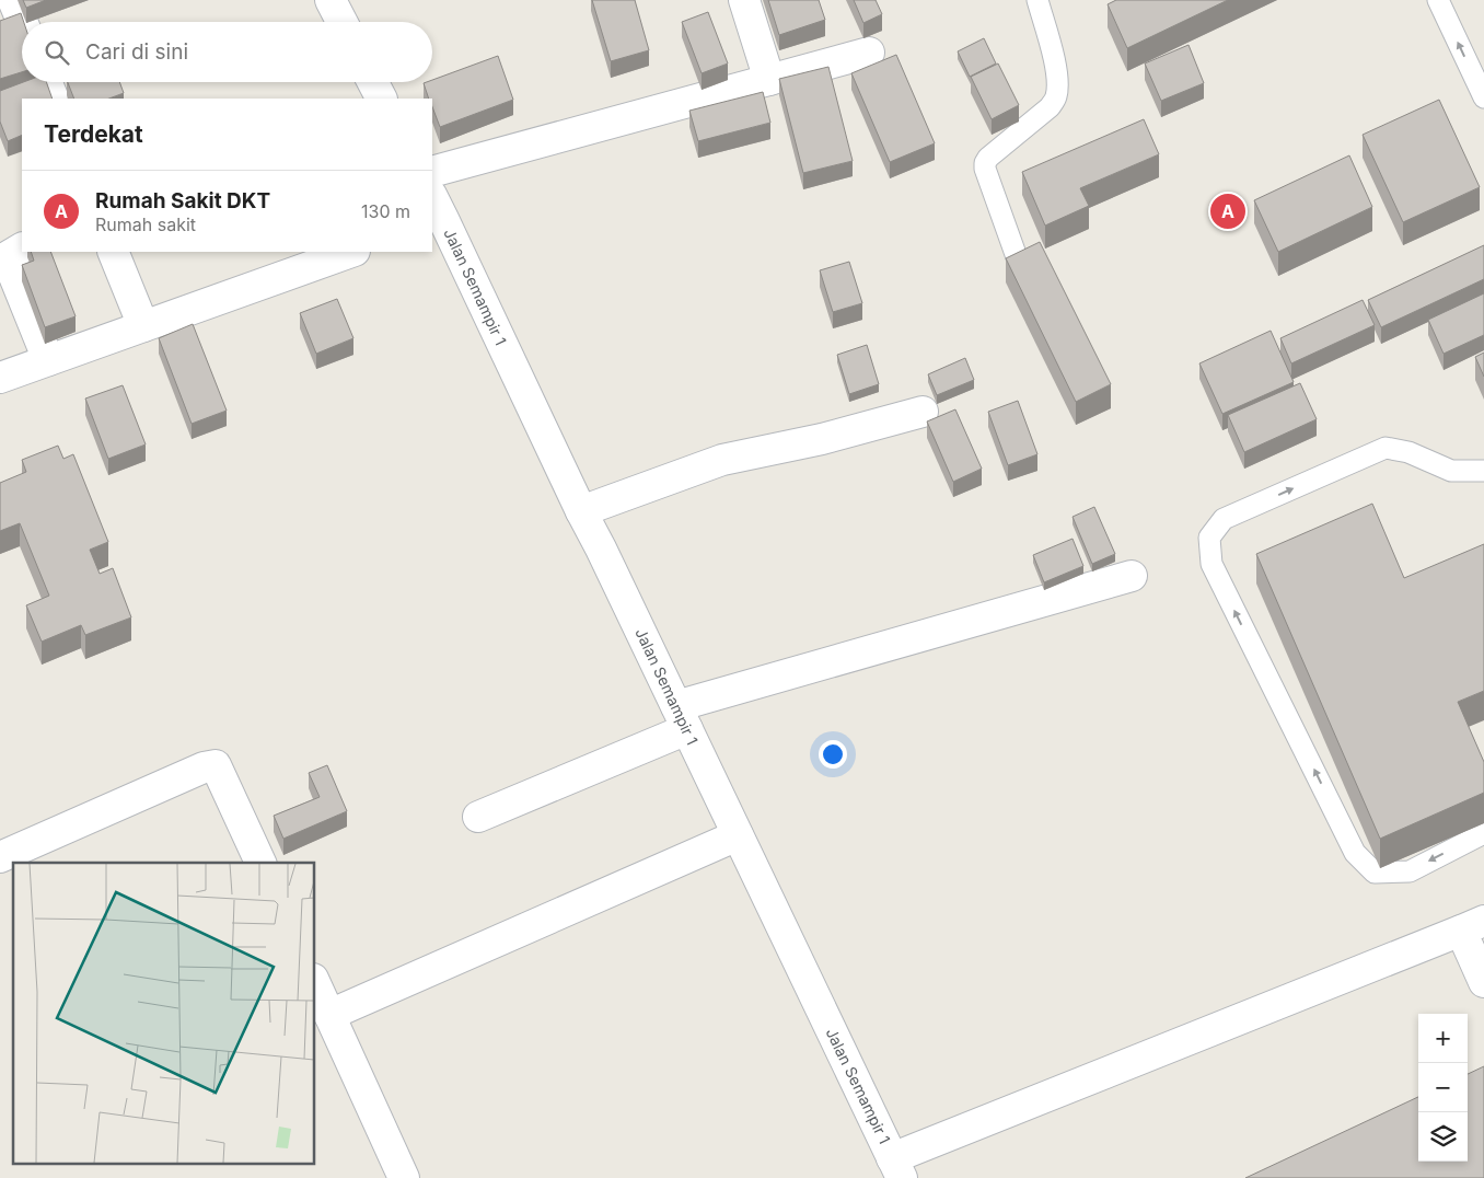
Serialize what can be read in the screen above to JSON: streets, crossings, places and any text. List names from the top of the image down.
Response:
{
  "streets": {
    "street": ["Jalan Semampir 1"]
  },
  "page": {
    "search": "Cari di sini",
    "heading": "Terdekat",
    "list": [
      {
        "mark": "A",
        "name": "Rumah Sakit DKT",
        "note": "Rumah sakit",
        "value": "130 m"
      }
    ],
    "pins": "A",
    "map_buttons": ["+", "−"]
  }
}
